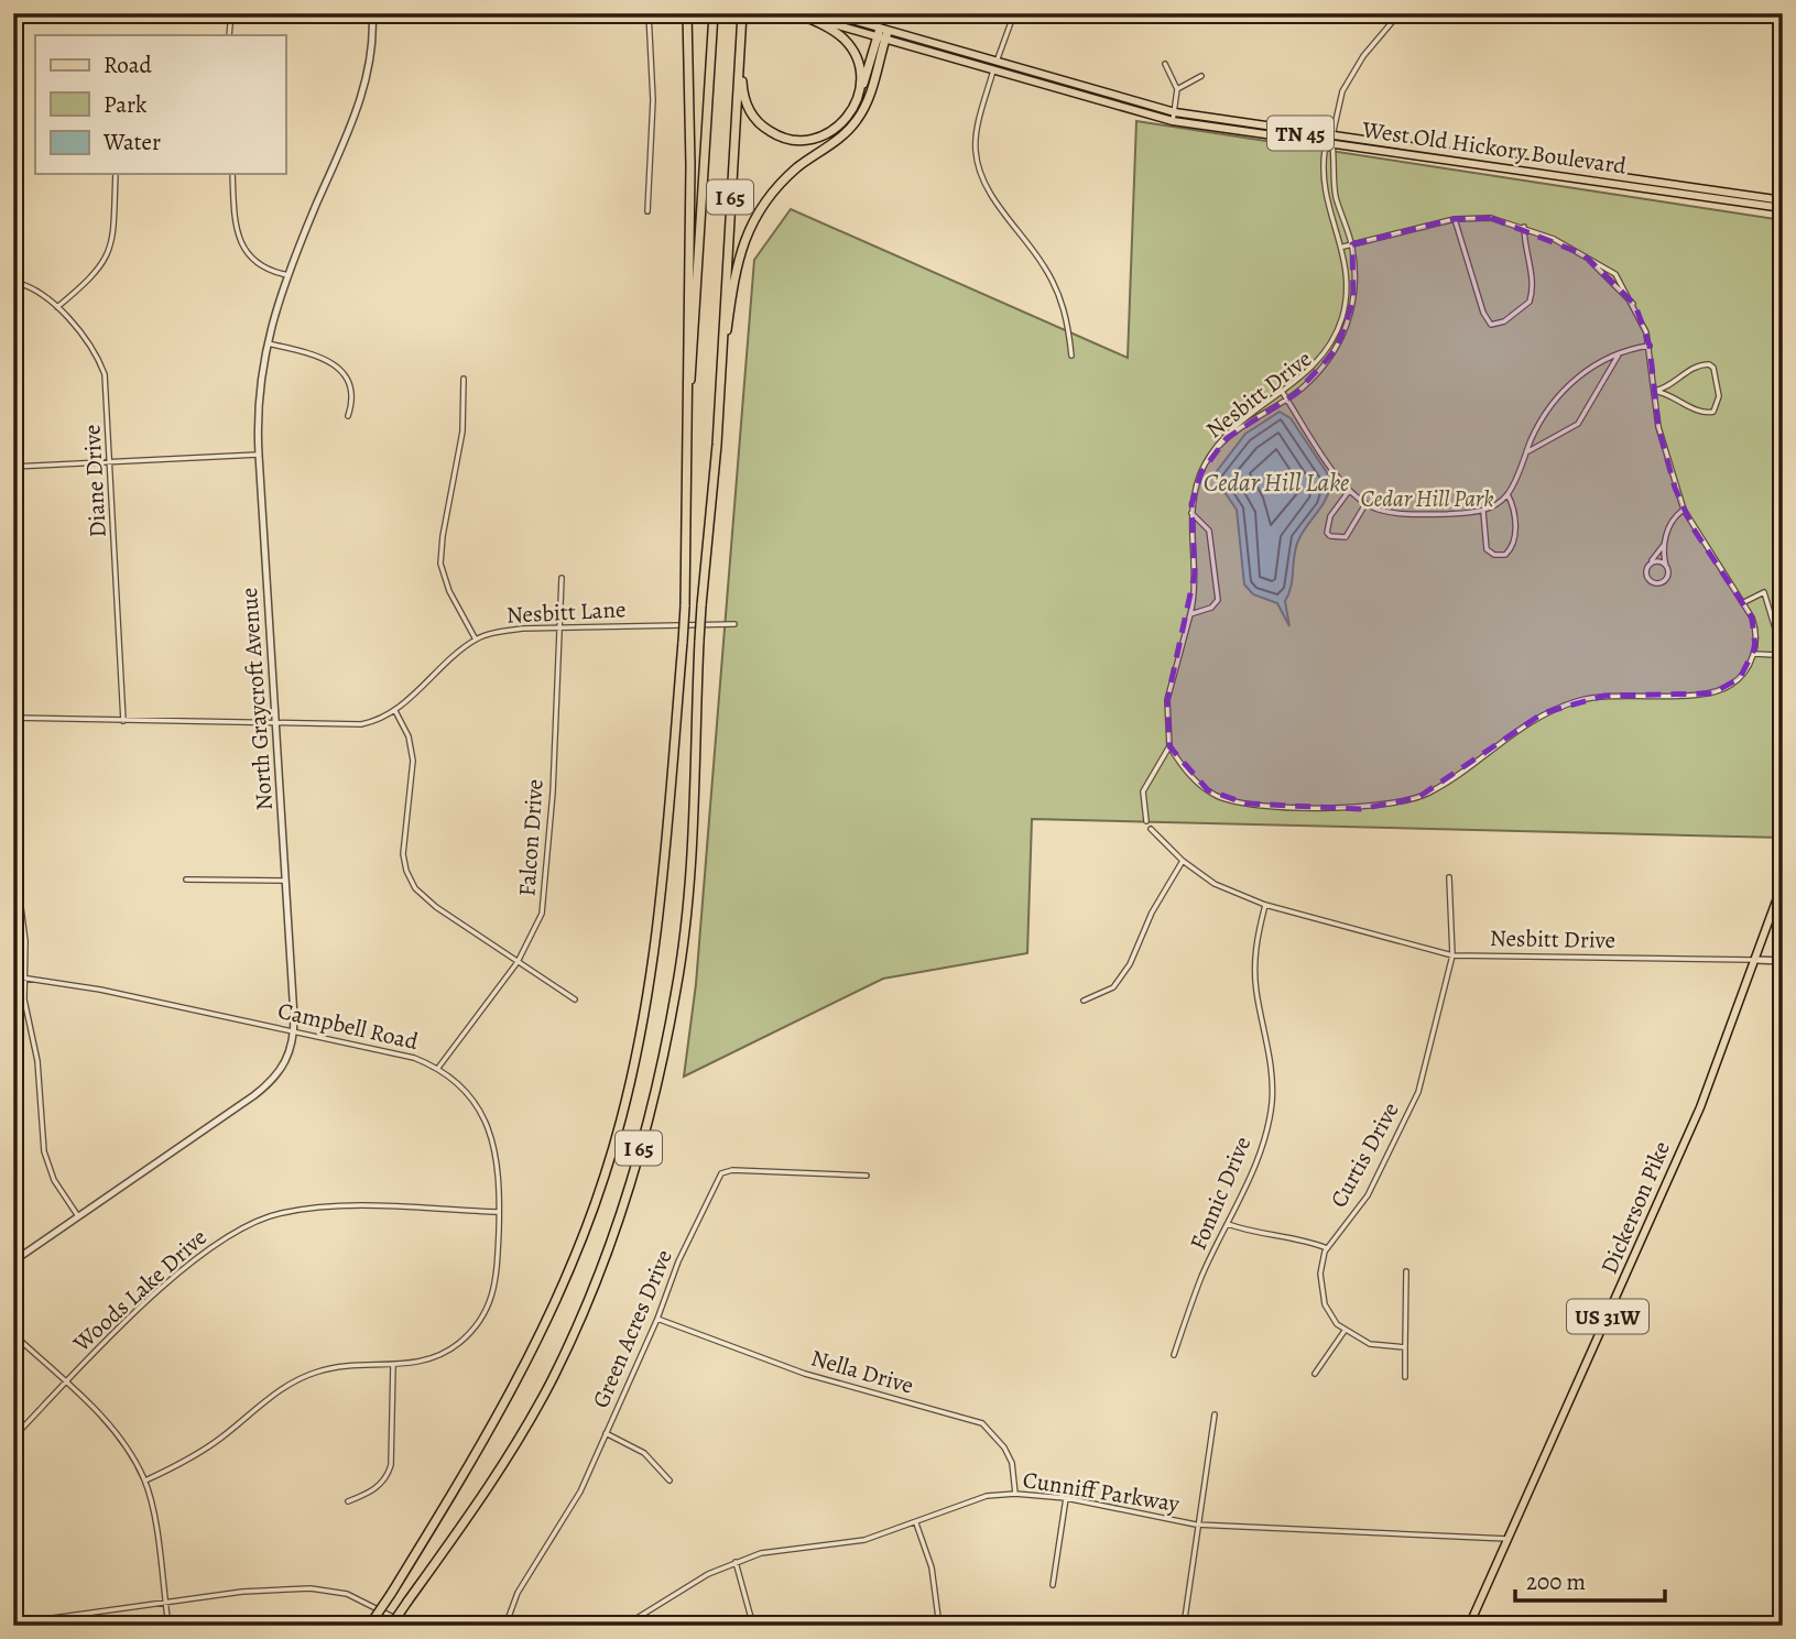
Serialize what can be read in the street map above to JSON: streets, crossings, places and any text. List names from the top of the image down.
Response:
{
  "streets": {
    "highway": ["I 65"],
    "main road": [
      "TN 45",
      "West Old Hickory Boulevard",
      "Dickerson Pike",
      "US 31W"
    ],
    "street": [
      "Nesbitt Drive",
      "Diane Drive",
      "Nesbitt Lane",
      "North Graycroft Avenue",
      "Falcon Drive",
      "Campbell Road",
      "Curtis Drive",
      "Fonnic Drive",
      "Woods Lake Drive",
      "Green Acres Drive",
      "Nella Drive",
      "Cunniff Parkway"
    ]
  },
  "crossings": [
    ["West Old Hickory Boulevard", "Nesbitt Drive"],
    ["Nesbitt Drive", "Curtis Drive"],
    ["Nesbitt Drive", "Fonnic Drive"],
    ["Nesbitt Drive", "Dickerson Pike"],
    ["Diane Drive", "Nesbitt Lane"],
    ["Nesbitt Lane", "North Graycroft Avenue"],
    ["Nesbitt Lane", "Falcon Drive"],
    ["North Graycroft Avenue", "Campbell Road"],
    ["Falcon Drive", "Campbell Road"],
    ["Campbell Road", "Woods Lake Drive"],
    ["Dickerson Pike", "Cunniff Parkway"],
    ["Green Acres Drive", "Nella Drive"],
    ["Nella Drive", "Cunniff Parkway"]
  ],
  "water": ["Cedar Hill Lake"],
  "parks": ["Cedar Hill Park"],
  "legend": ["Road", "Park", "Water"],
  "scale_bar": "200 m"
}
